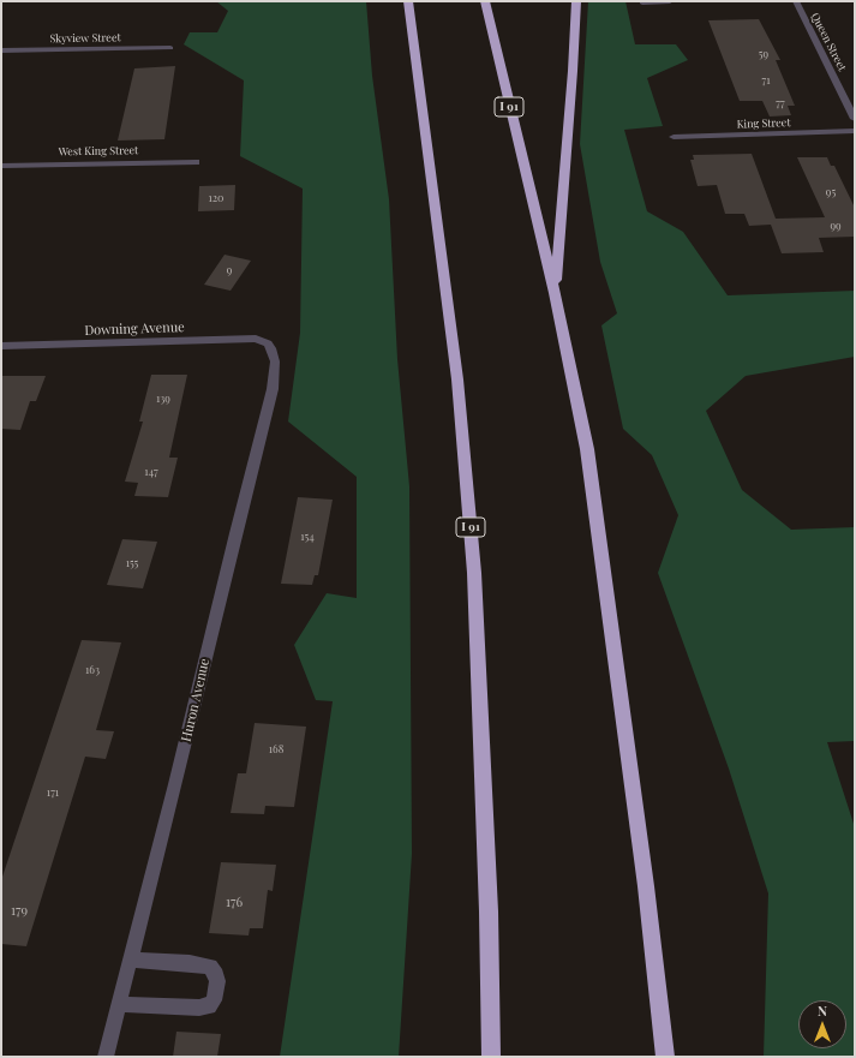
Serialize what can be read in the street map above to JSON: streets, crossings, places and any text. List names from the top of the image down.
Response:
{
  "streets": {
    "highway": ["I 91"],
    "street": [
      "Skyview Street",
      "Queen Street",
      "King Street",
      "West King Street",
      "Downing Avenue",
      "Huron Avenue"
    ]
  },
  "crossings": [
    ["Downing Avenue", "Huron Avenue"]
  ],
  "house_numbers": [
    "59",
    "71",
    "77",
    "95",
    "120",
    "99",
    "9",
    "139",
    "147",
    "154",
    "155",
    "163",
    "168",
    "171",
    "176",
    "179"
  ],
  "north": "top"
}
